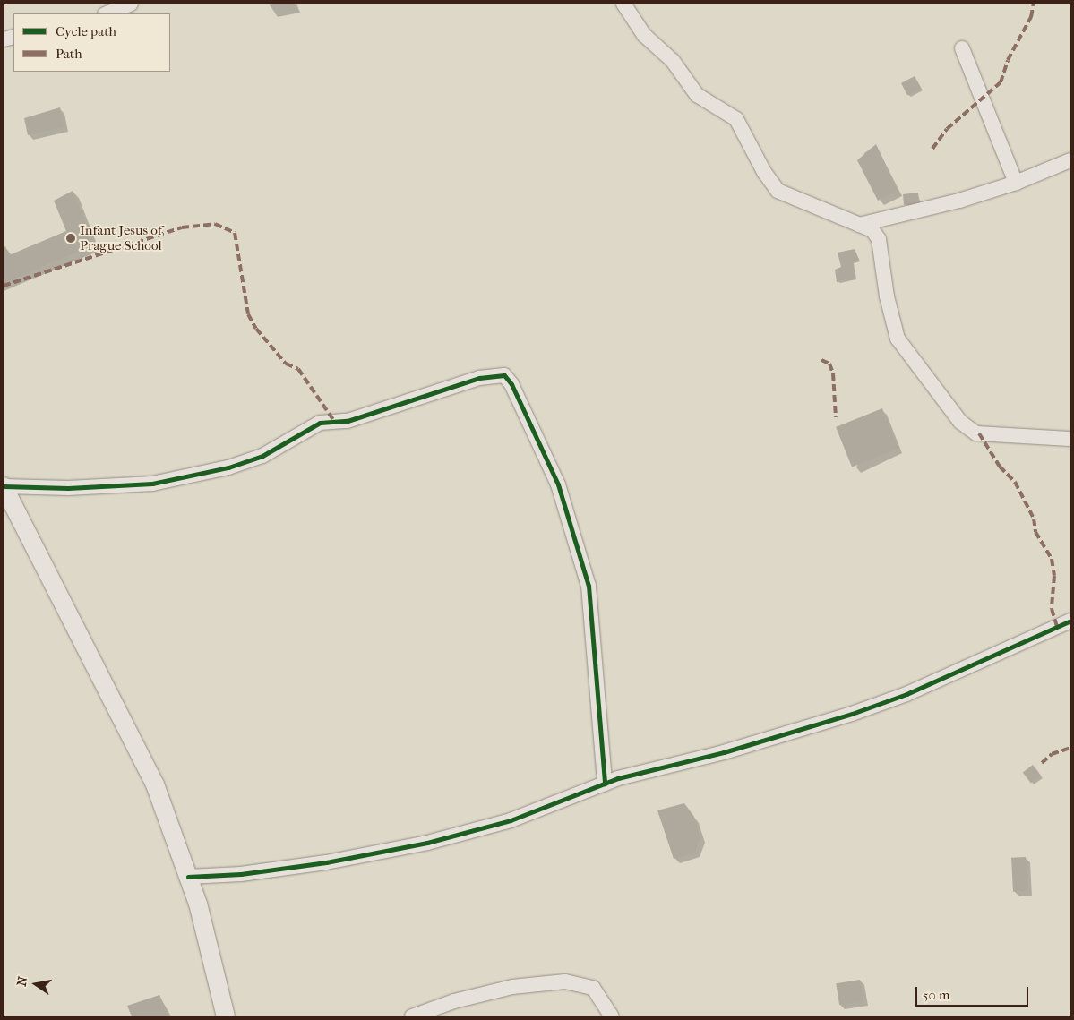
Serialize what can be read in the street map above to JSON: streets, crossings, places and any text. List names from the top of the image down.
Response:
{
  "places": ["Infant Jesus of Prague School"],
  "legend": ["Cycle path", "Path"],
  "scale_bar": "50 m",
  "north": "left"
}
